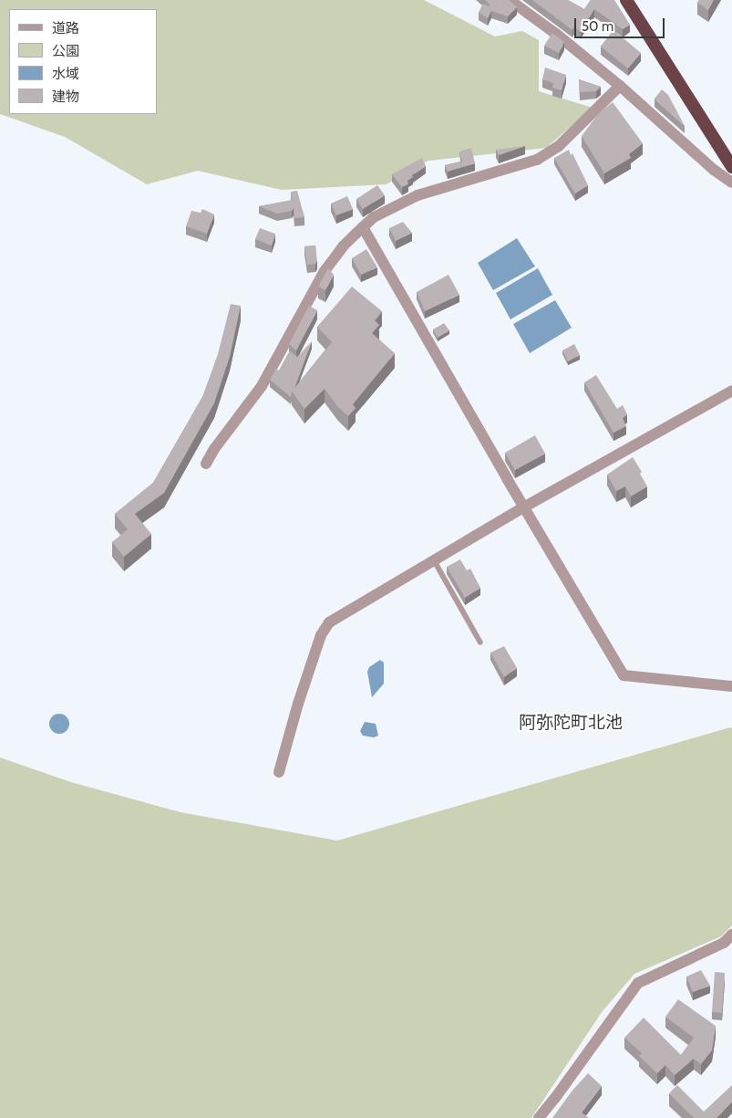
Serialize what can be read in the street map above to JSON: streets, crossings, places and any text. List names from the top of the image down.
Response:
{
  "districts": ["阿弥陀町北池"],
  "legend": [
    "道路",
    "公園",
    "水域",
    "建物"
  ],
  "scale_bar": "50 m"
}
